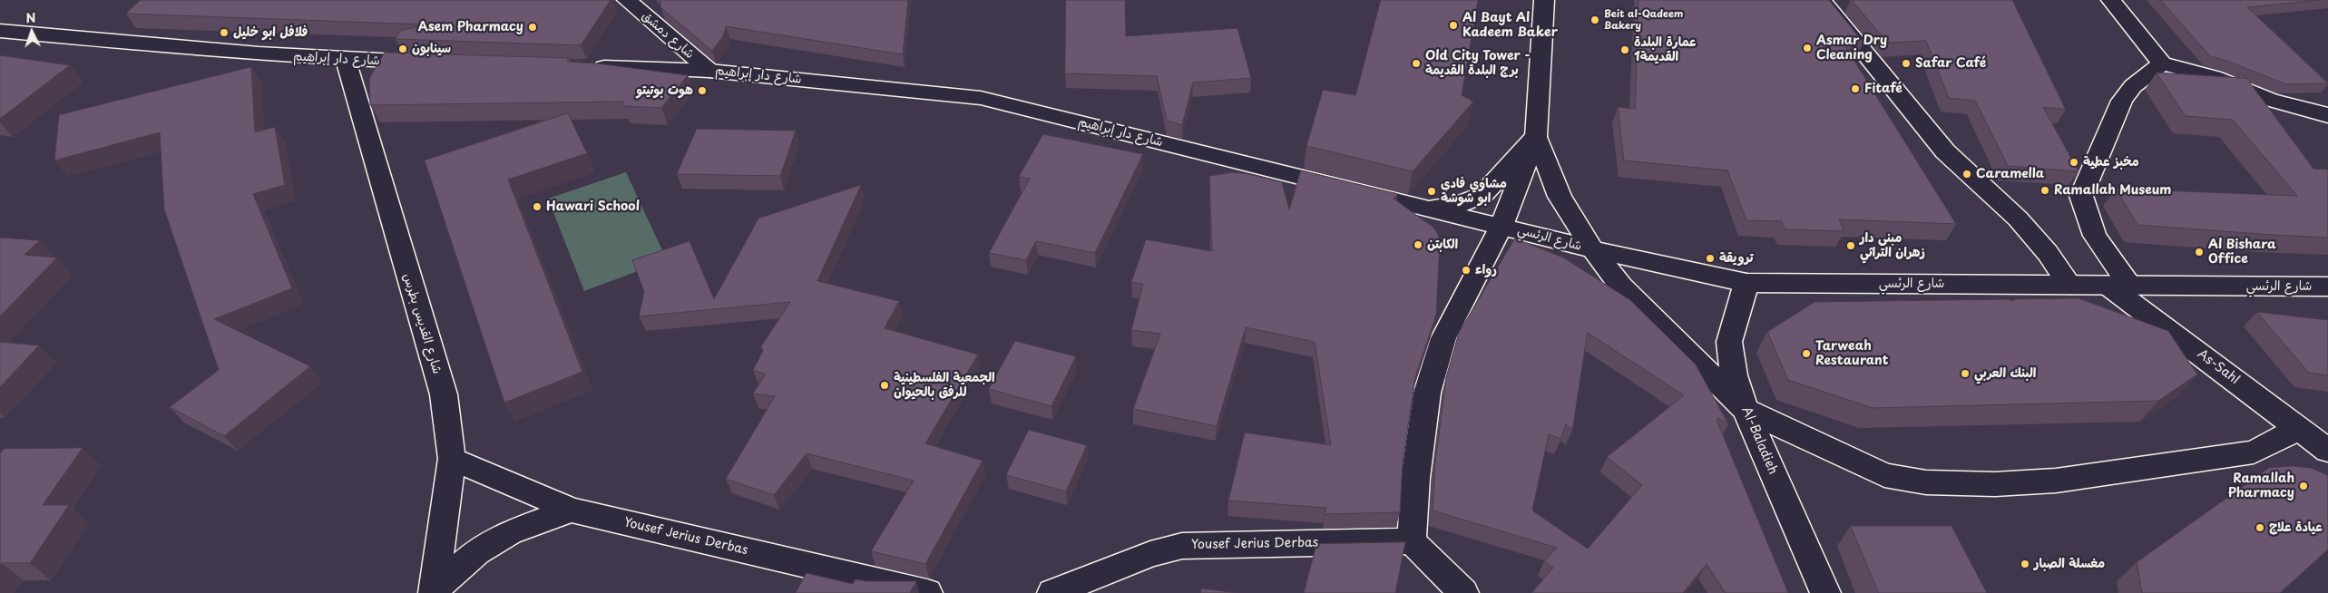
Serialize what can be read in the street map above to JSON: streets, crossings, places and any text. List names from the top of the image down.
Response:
{
  "streets": {
    "street": [
      "شارع دمشق",
      "شارع دار إبراهيم",
      "شارع الرئسي",
      "شارع القديس بطرس",
      "As-Sahl",
      "Al-Baladieh",
      "Yousef Jerius Derbas"
    ]
  },
  "crossings": [
    ["شارع دمشق", "شارع دار إبراهيم"],
    ["شارع دار إبراهيم", "شارع الرئسي"],
    ["شارع دار إبراهيم", "شارع القديس بطرس"],
    ["شارع الرئسي", "As-Sahl"],
    ["شارع الرئسي", "Al-Baladieh"],
    ["شارع القديس بطرس", "Yousef Jerius Derbas"]
  ],
  "places": [
    "Beit al-Qadeem Bakery",
    "Al Bayt Al Kadeem Baker",
    "Asem Pharmacy",
    "فلافل ابو خليل",
    "Asmar Dry Cleaning",
    "سينابون",
    "عمارة البلدة القديمة1",
    "Old City Tower - برج البلدة القديمة",
    "Safar Café",
    "Fitafé",
    "هوت بوتيتو",
    "مخبز عطية",
    "Caramella",
    "Ramallah Museum",
    "مشاوي فادي ابو شوشة",
    "Hawari School",
    "الكابتن",
    "مبنى دار زهران التراثي",
    "Al Bishara Office",
    "ترويقة",
    "رواء",
    "Tarweah Restaurant",
    "البنك العربي",
    "الجمعية الفلسطينية للرفق بالحيوان",
    "Ramallah Pharmacy",
    "عيادة علاج",
    "مغسلة الصبار"
  ],
  "north": "top"
}
